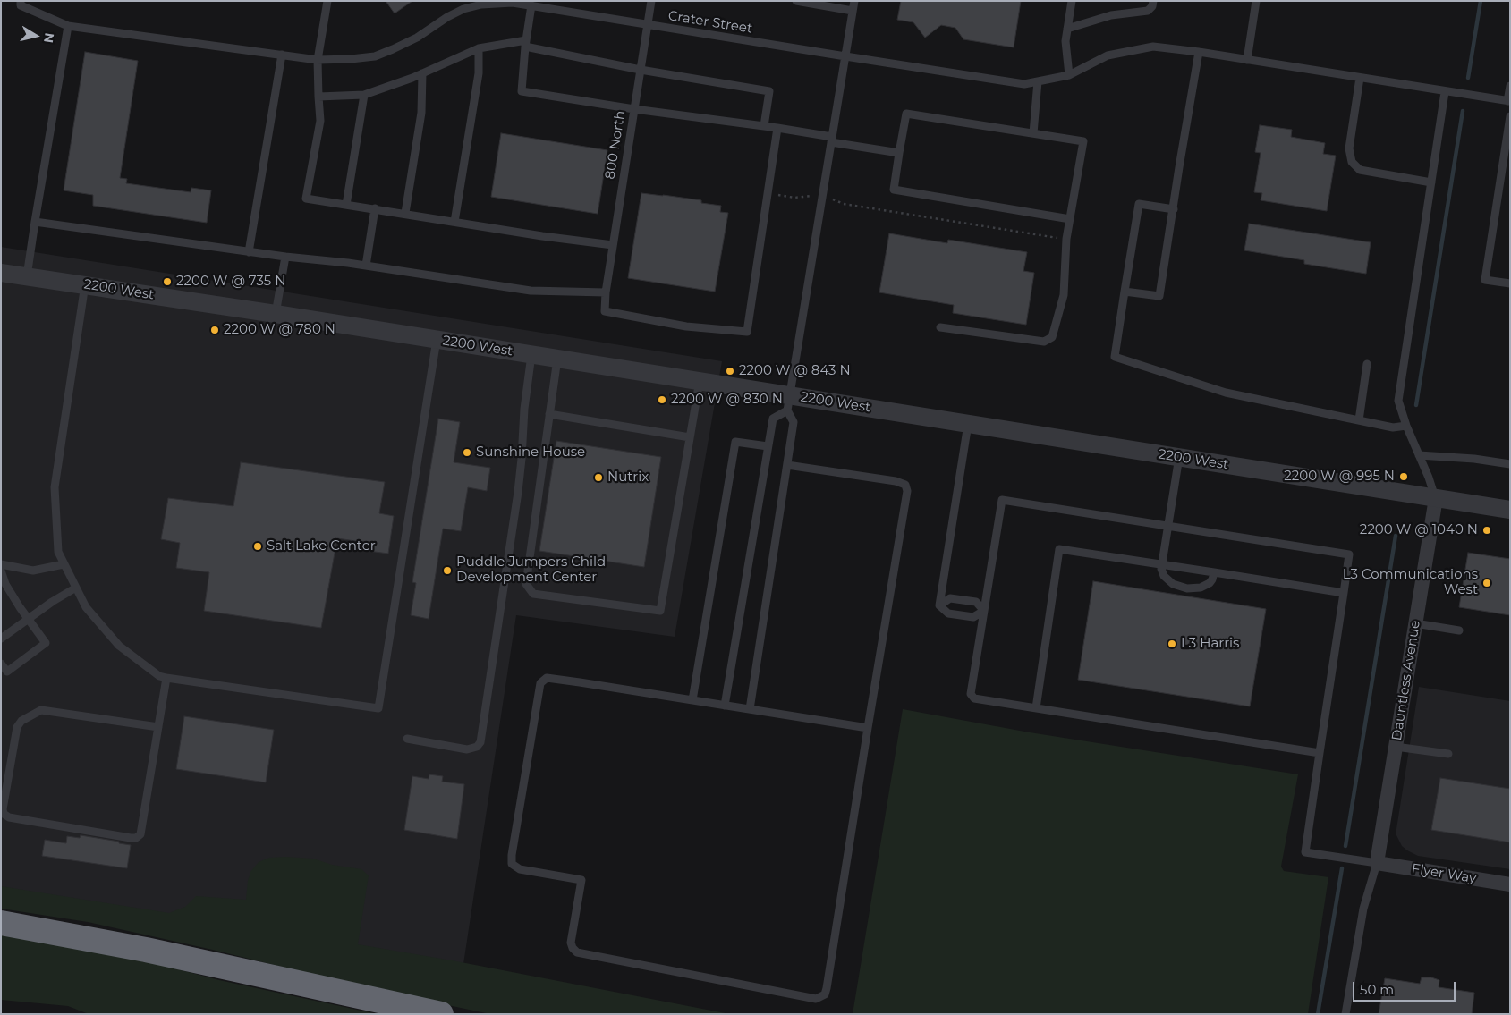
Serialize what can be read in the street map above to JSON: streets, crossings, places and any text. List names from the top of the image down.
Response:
{
  "streets": {
    "street": ["2200 West", "Dauntless Avenue", "Flyer Way"],
    "lane": ["Crater Street", "800 North"]
  },
  "crossings": [
    ["Crater Street", "800 North"],
    ["2200 West", "Dauntless Avenue"],
    ["Dauntless Avenue", "Flyer Way"]
  ],
  "places": [
    "2200 W @ 735 N",
    "2200 W @ 780 N",
    "2200 W @ 843 N",
    "2200 W @ 830 N",
    "Sunshine House",
    "2200 W @ 995 N",
    "Nutrix",
    "2200 W @ 1040 N",
    "Salt Lake Center",
    "Puddle Jumpers Child Development Center",
    "L3 Communications West",
    "L3 Harris"
  ],
  "scale_bar": "50 m",
  "north": "right"
}
